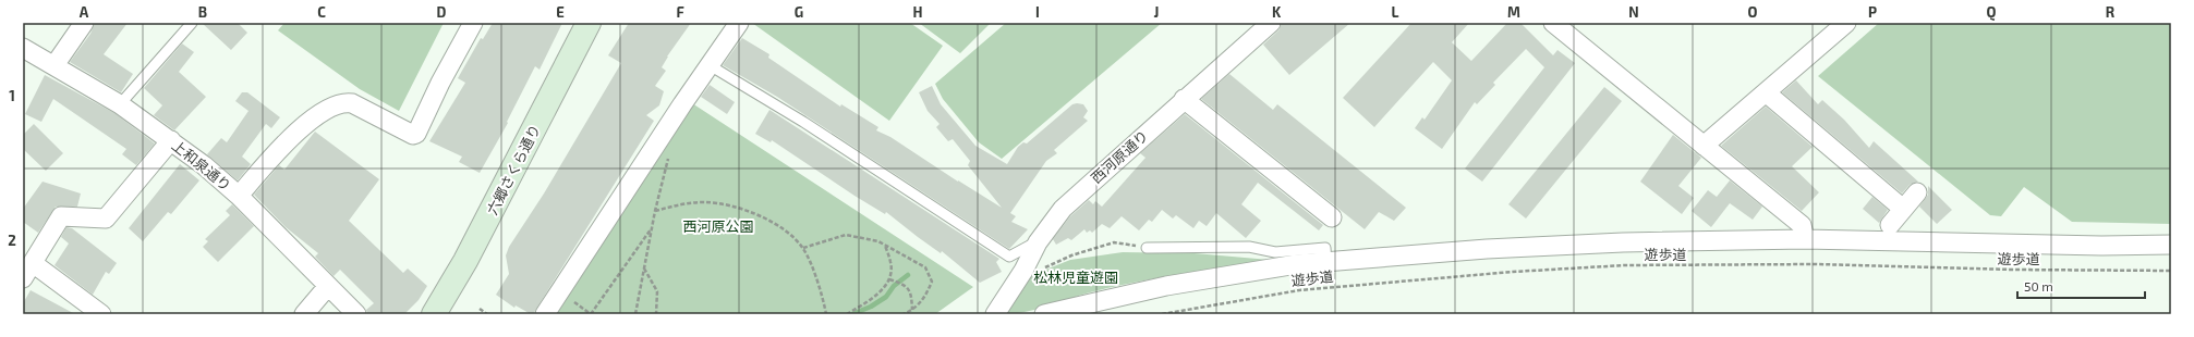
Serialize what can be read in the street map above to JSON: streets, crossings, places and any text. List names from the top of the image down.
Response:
{
  "streets": {
    "main road": ["六郷さくら通り"],
    "street": ["西河原通り", "上和泉通り"],
    "path": ["遊歩道"]
  },
  "parks": ["西河原公園", "松林児童遊園"],
  "scale_bar": "50 m",
  "grid": {
    "columns": [
      "A",
      "B",
      "C",
      "D",
      "E",
      "F",
      "G",
      "H",
      "I",
      "J",
      "K",
      "L",
      "M",
      "N",
      "O",
      "P",
      "Q",
      "R"
    ],
    "rows": ["1", "2"]
  }
}
